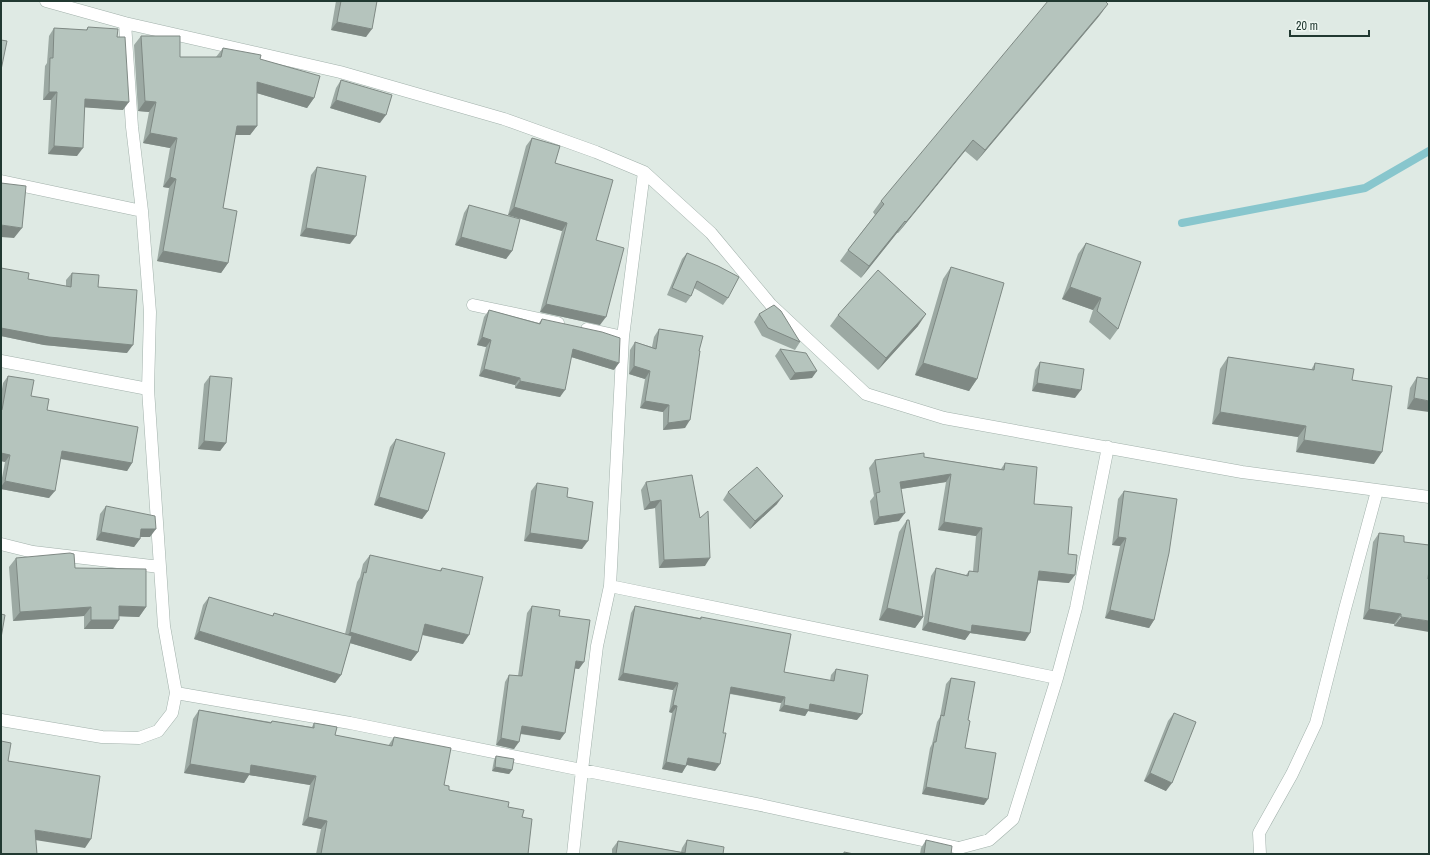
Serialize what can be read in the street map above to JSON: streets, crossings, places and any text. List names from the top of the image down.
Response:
{
  "scale_bar": "20 m"
}
